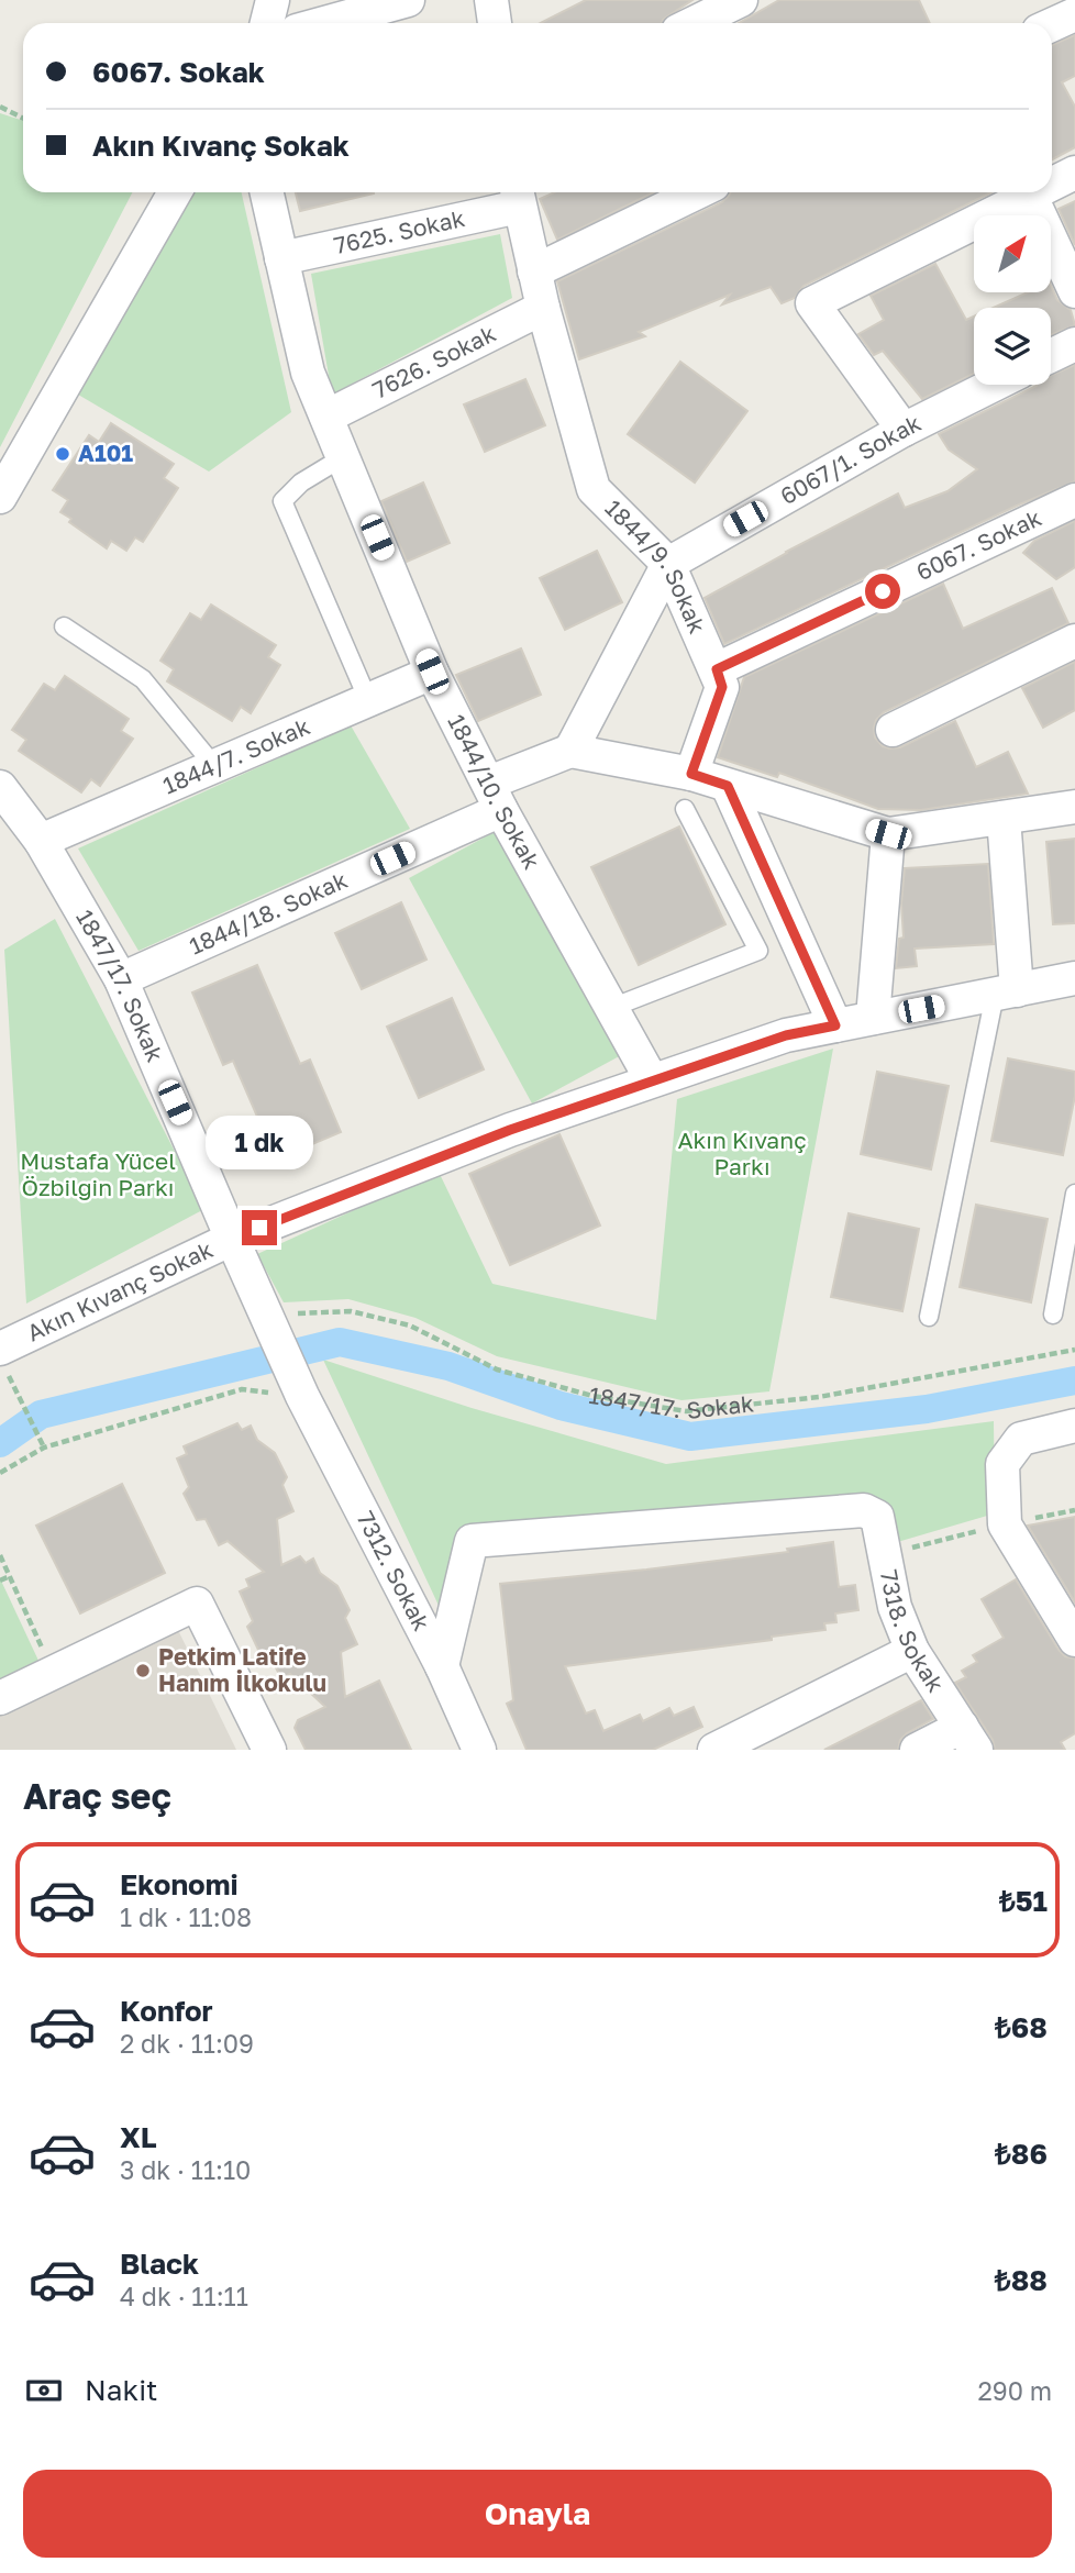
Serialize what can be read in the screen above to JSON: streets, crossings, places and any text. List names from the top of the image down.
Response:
{
  "streets": {
    "street": [
      "7625. Sokak",
      "7626. Sokak",
      "6067/1. Sokak",
      "6067. Sokak",
      "1844/9. Sokak",
      "1844/7. Sokak",
      "1844/10. Sokak",
      "1844/18. Sokak",
      "1847/17. Sokak",
      "Akın Kıvanç Sokak",
      "7312. Sokak",
      "7318. Sokak"
    ]
  },
  "crossings": [
    ["7625. Sokak", "1844/9. Sokak"],
    ["7625. Sokak", "1844/10. Sokak"],
    ["7626. Sokak", "1844/9. Sokak"],
    ["7626. Sokak", "1844/10. Sokak"],
    ["6067/1. Sokak", "1844/9. Sokak"],
    ["6067. Sokak", "1844/9. Sokak"],
    ["1844/7. Sokak", "1844/10. Sokak"],
    ["1844/7. Sokak", "1847/17. Sokak"],
    ["1844/10. Sokak", "1844/18. Sokak"],
    ["1844/10. Sokak", "Akın Kıvanç Sokak"],
    ["1844/18. Sokak", "1847/17. Sokak"],
    ["1847/17. Sokak", "Akın Kıvanç Sokak"],
    ["1847/17. Sokak", "7312. Sokak"],
    ["7312. Sokak", "7318. Sokak"]
  ],
  "parks": ["Akın Kıvanç Parkı", "Mustafa Yücel Özbilgin Parkı"],
  "places": ["A101", "Petkim Latife Hanım İlkokulu"],
  "north": "top right",
  "page": {
    "banner": ["6067. Sokak", "Akın Kıvanç Sokak"],
    "bubble": "1 dk",
    "heading": "Araç seç",
    "list": [
      {
        "name": "Ekonomi",
        "note": "1 dk · 11:08",
        "value": "₺51"
      },
      {
        "name": "Konfor",
        "note": "2 dk · 11:09",
        "value": "₺68"
      },
      {
        "name": "XL",
        "note": "3 dk · 11:10",
        "value": "₺86"
      },
      {
        "name": "Black",
        "note": "4 dk · 11:11",
        "value": "₺88"
      }
    ],
    "pay": ["Nakit", "290 m"],
    "buttons": "Onayla"
  }
}
